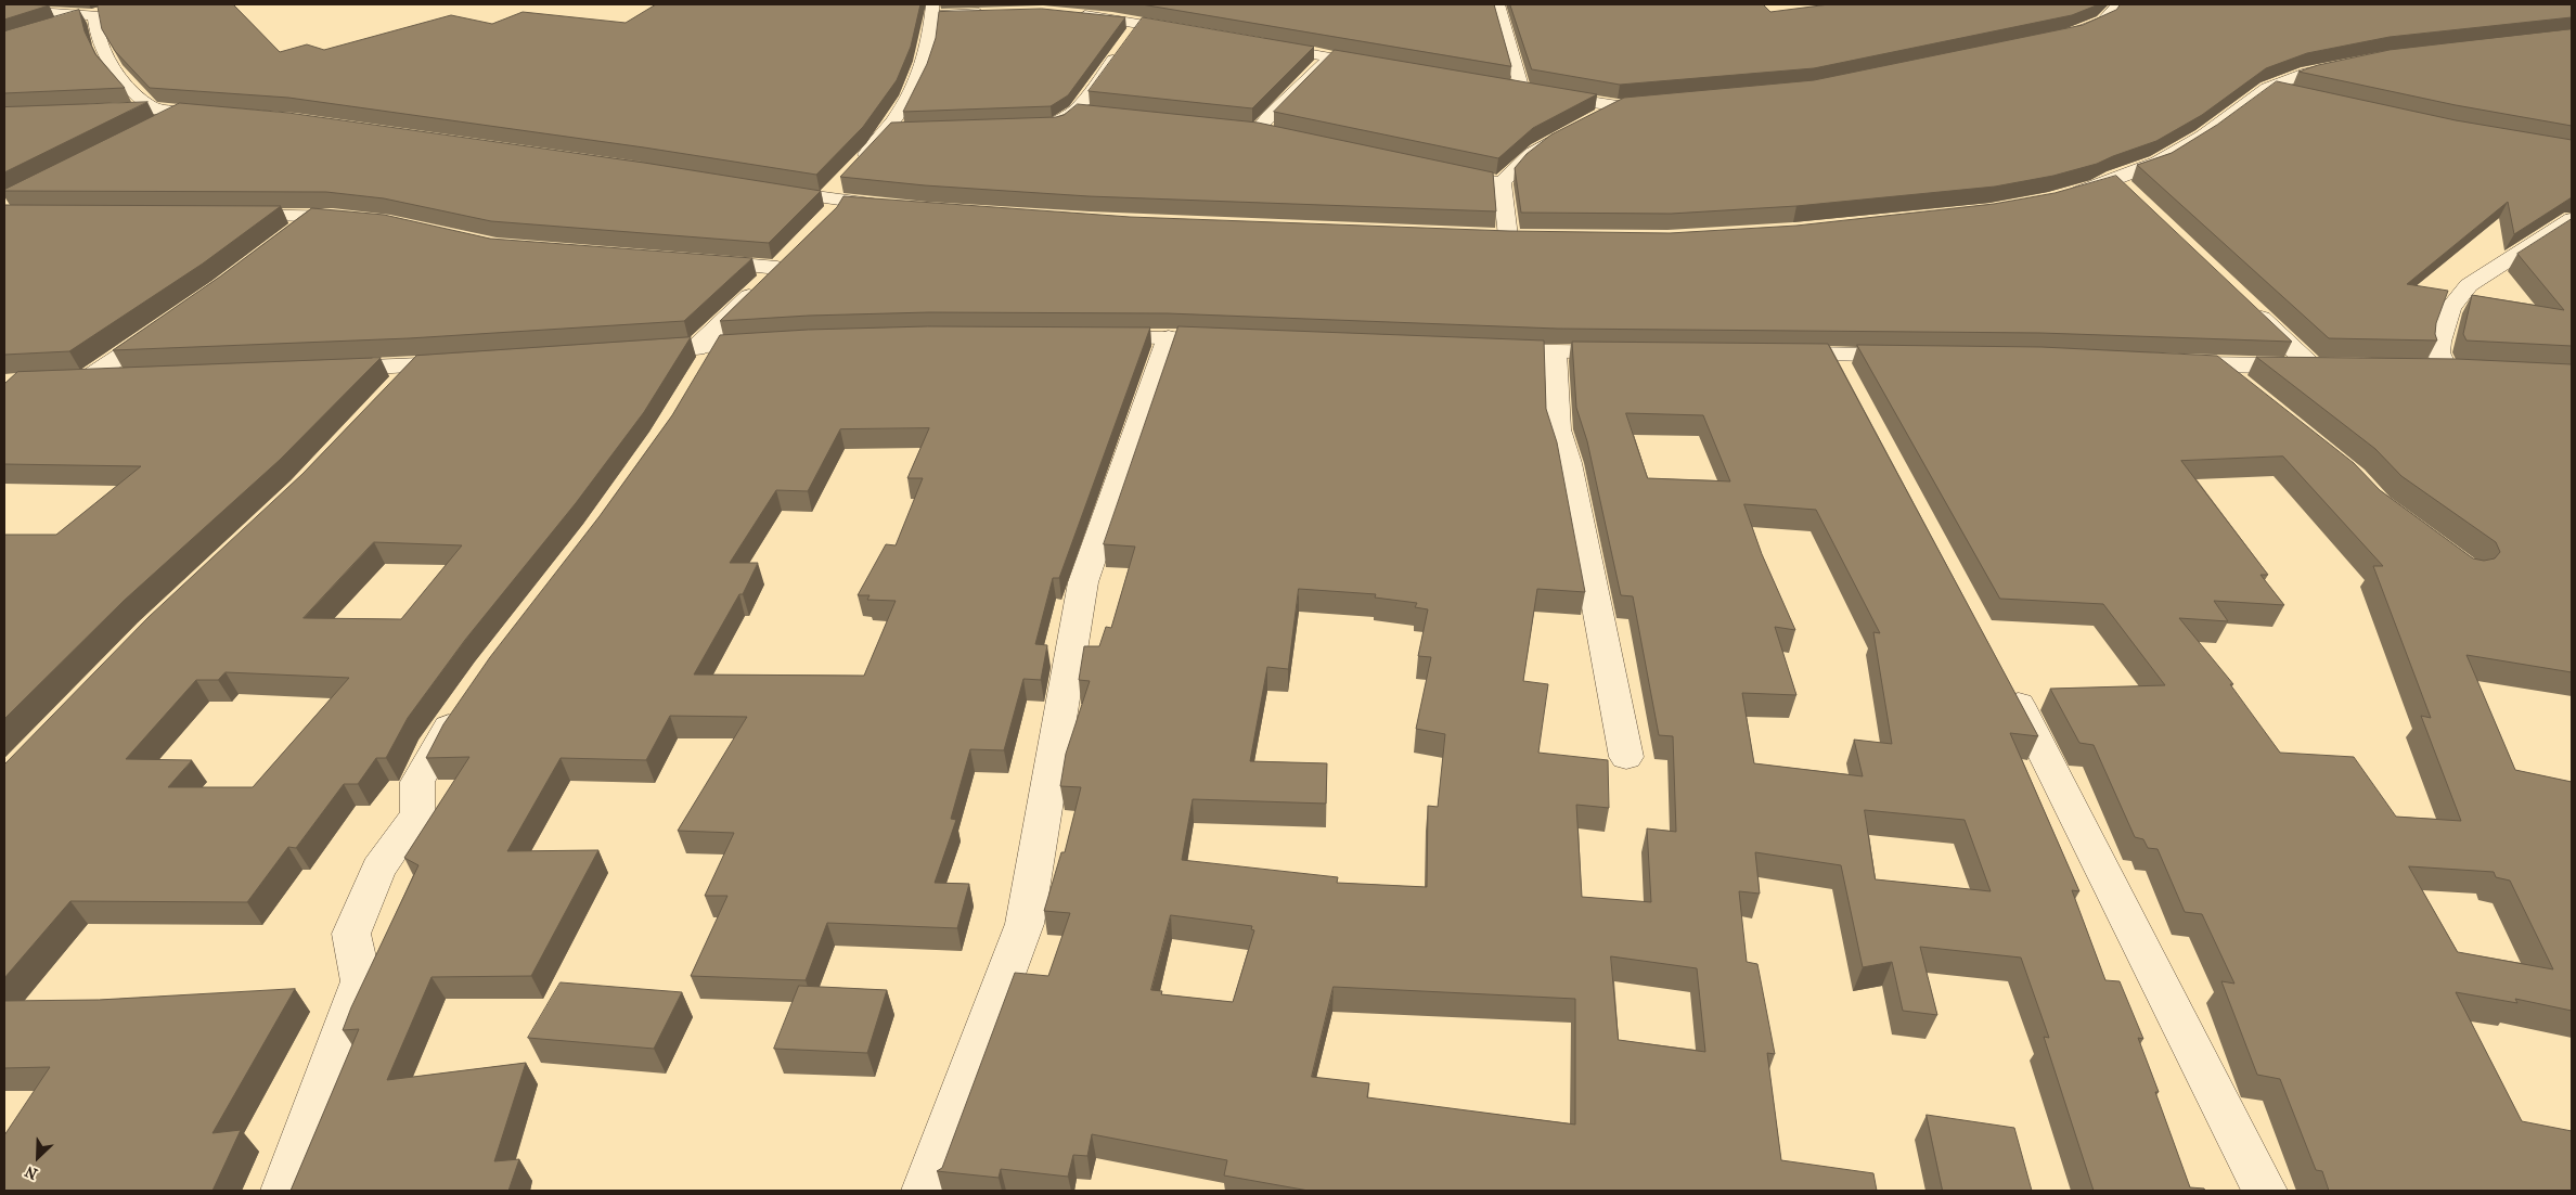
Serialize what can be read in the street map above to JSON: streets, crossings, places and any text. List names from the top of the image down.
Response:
{
  "north": "bottom left"
}
